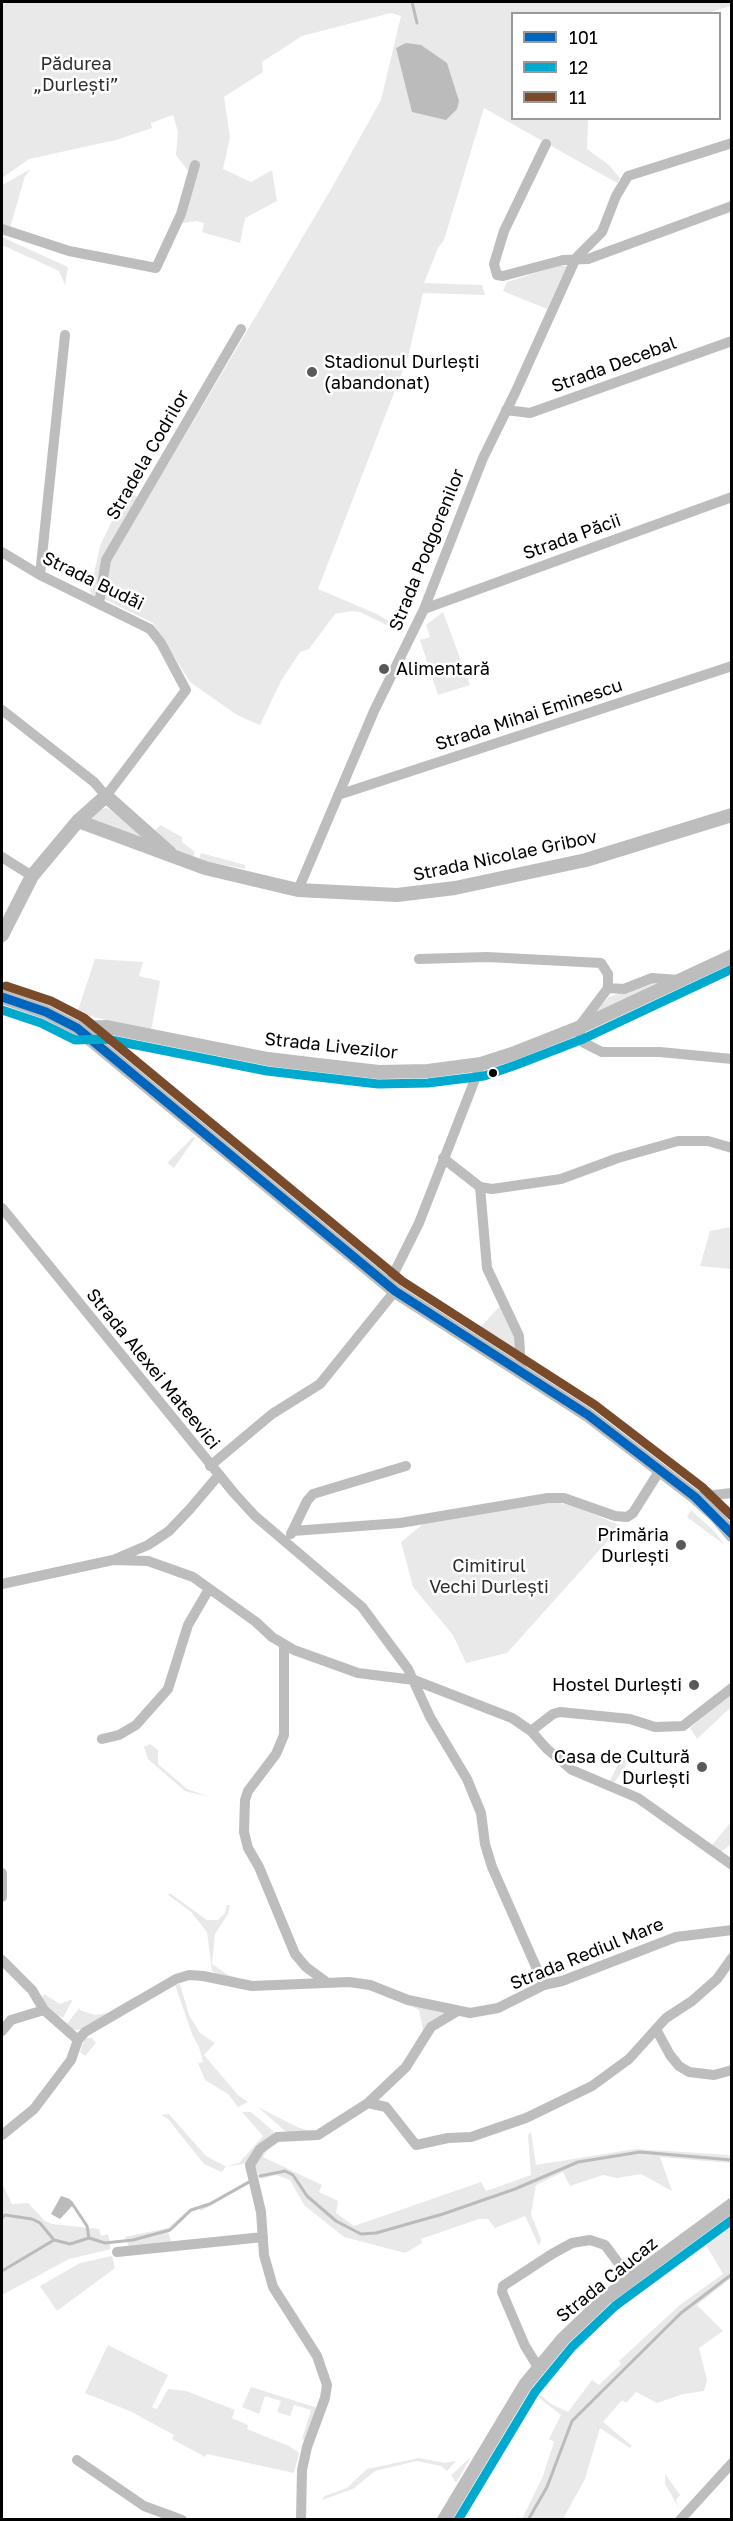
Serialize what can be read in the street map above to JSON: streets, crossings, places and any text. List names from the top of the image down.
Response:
{
  "streets": {
    "street": [
      "Strada Decebal",
      "Stradela Codrilor",
      "Strada Păcii",
      "Strada Podgorenilor",
      "Strada Budăi",
      "Strada Mihai Eminescu",
      "Strada Nicolae Gribov",
      "Strada Livezilor",
      "Strada Alexei Mateevici",
      "Strada Rediul Mare",
      "Strada Caucaz"
    ]
  },
  "crossings": [
    ["Strada Decebal", "Strada Podgorenilor"],
    ["Stradela Codrilor", "Strada Budăi"],
    ["Strada Păcii", "Strada Podgorenilor"],
    ["Strada Podgorenilor", "Strada Mihai Eminescu"],
    ["Strada Podgorenilor", "Strada Nicolae Gribov"],
    ["Strada Budăi", "Strada Nicolae Gribov"],
    ["Strada Alexei Mateevici", "Strada Rediul Mare"]
  ],
  "parks": ["Pădurea „Durlești”", "Cimitirul Vechi Durlești"],
  "places": [
    "Stadionul Durlești (abandonat)",
    "Alimentară",
    "Primăria Durlești",
    "Hostel Durlești",
    "Casa de Cultură Durlești"
  ],
  "lines": ["transit line 12", "transit line 11", "transit line 101"],
  "legend": ["101", "12", "11"]
}
